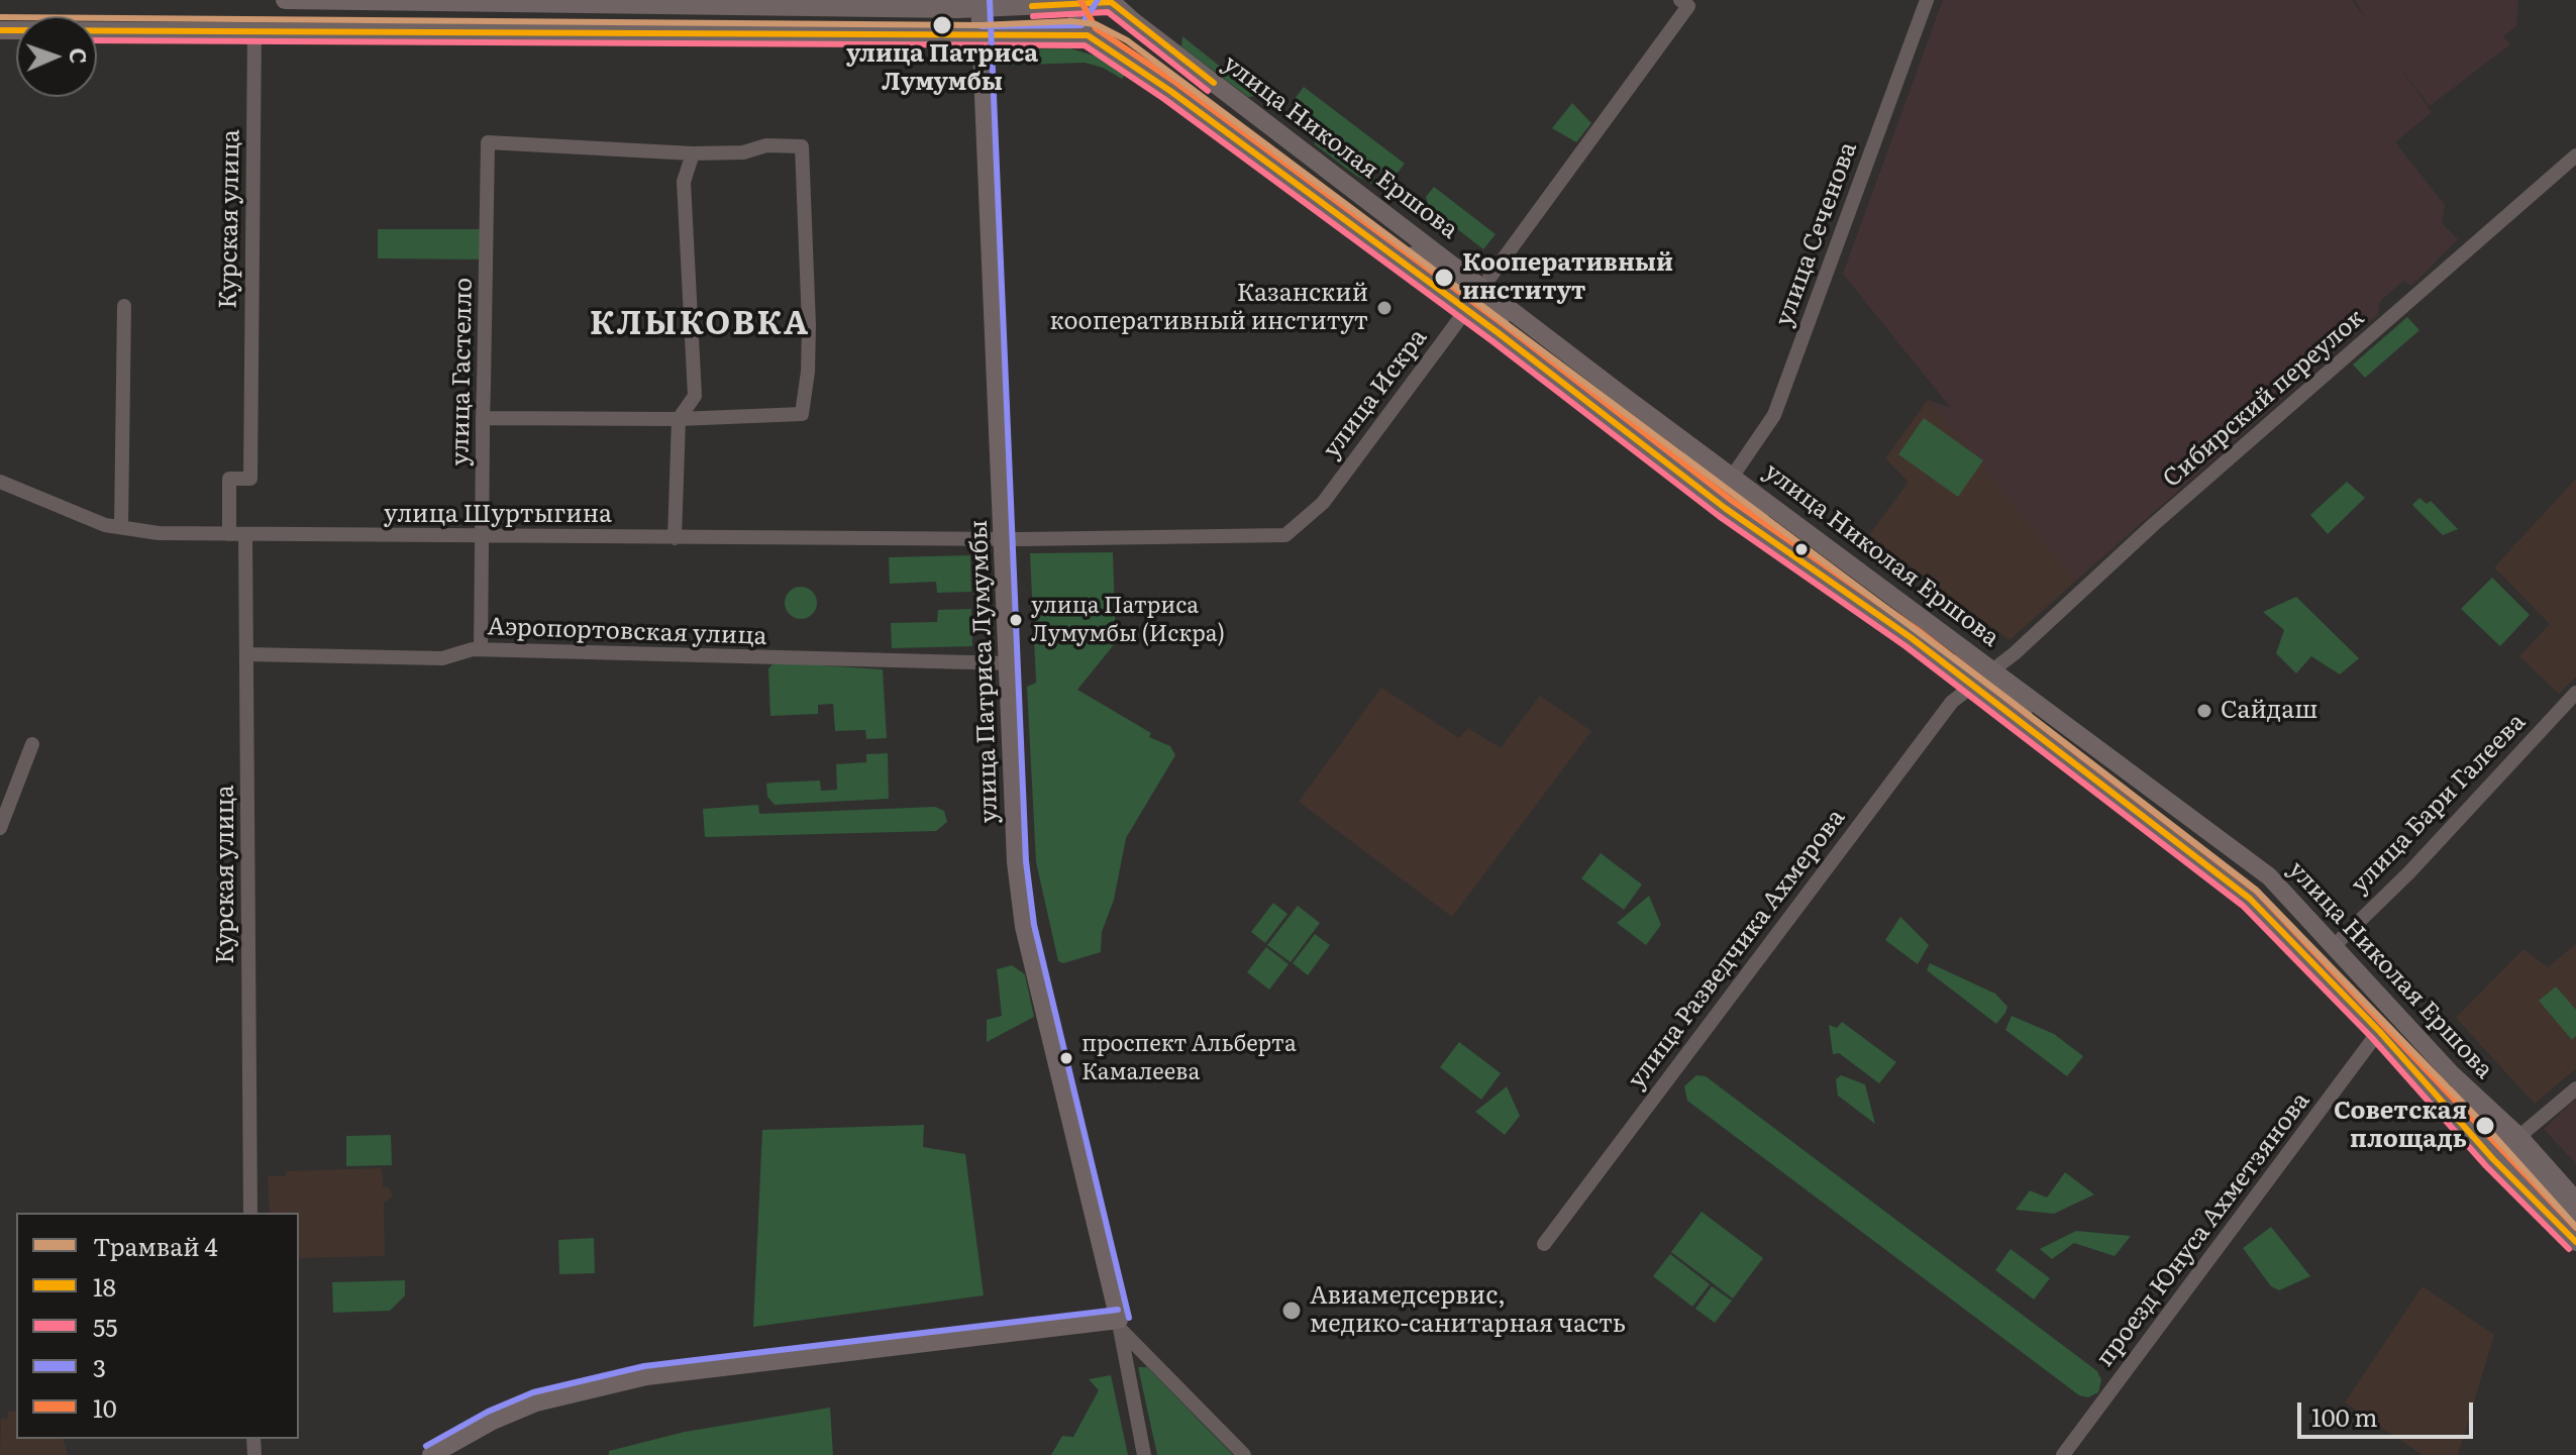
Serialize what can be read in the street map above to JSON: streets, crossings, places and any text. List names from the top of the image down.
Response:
{
  "streets": {
    "main road": ["улица Николая Ершова", "улица Патриса Лумумбы"],
    "street": [
      "Курская улица",
      "улица Сеченова",
      "улица Гастелло",
      "улица Искра",
      "Сибирский переулок",
      "улица Шуртыгина",
      "Аэропортовская улица",
      "улица Бари Галеева",
      "улица Разведчика Ахмерова",
      "проезд Юнуса Ахметзянова"
    ]
  },
  "crossings": [
    ["улица Николая Ершова", "улица Сеченова"],
    ["улица Николая Ершова", "улица Искра"],
    ["улица Николая Ершова", "Сибирский переулок"],
    ["улица Николая Ершова", "улица Бари Галеева"],
    ["улица Николая Ершова", "улица Разведчика Ахмерова"],
    ["улица Николая Ершова", "проезд Юнуса Ахметзянова"],
    ["Курская улица", "улица Шуртыгина"],
    ["Курская улица", "Аэропортовская улица"],
    ["улица Гастелло", "улица Шуртыгина"],
    ["улица Гастелло", "Аэропортовская улица"],
    ["улица Искра", "улица Шуртыгина"],
    ["улица Искра", "улица Патриса Лумумбы"],
    ["Сибирский переулок", "улица Разведчика Ахмерова"],
    ["улица Шуртыгина", "улица Патриса Лумумбы"],
    ["Аэропортовская улица", "улица Патриса Лумумбы"]
  ],
  "districts": ["КЛЫКОВКА"],
  "places": [
    "улица Патриса Лумумбы",
    "Кооперативный институт",
    "Казанский кооперативный институт",
    "улица Патриса Лумумбы (Искра)",
    "Сайдаш",
    "проспект Альберта Камалеева",
    "Советская площадь",
    "Авиамедсервис, медико-санитарная часть"
  ],
  "lines": [
    "transit line 3",
    "transit line 10",
    "transit line 18",
    "transit line 55",
    "tram line 4"
  ],
  "legend": [
    "Трамвай 4",
    "18",
    "55",
    "3",
    "10"
  ],
  "scale_bar": "100 m",
  "north": "right"
}
